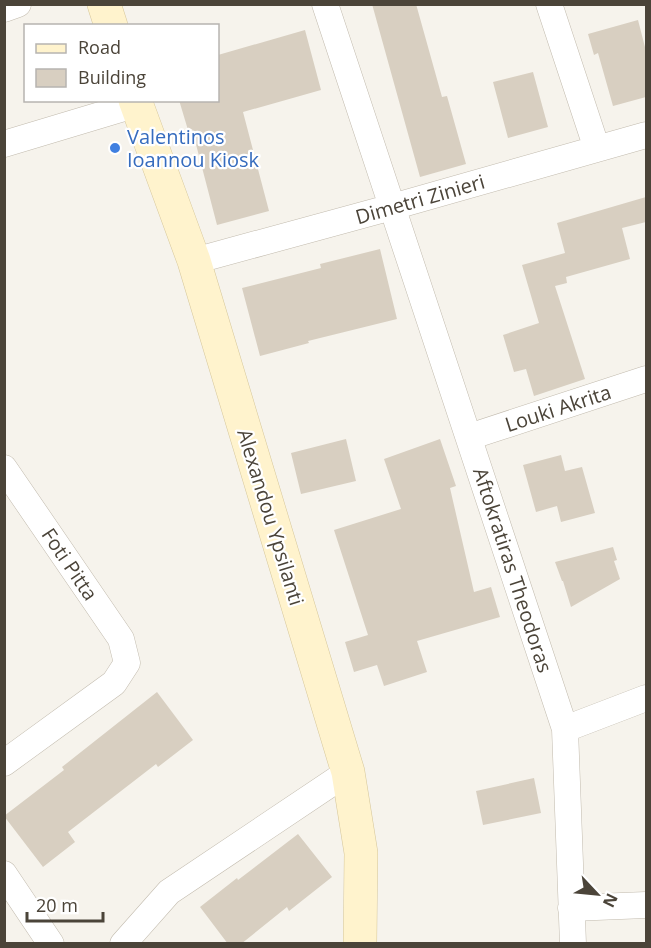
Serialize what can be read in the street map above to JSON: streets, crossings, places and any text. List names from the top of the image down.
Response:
{
  "streets": {
    "main road": ["Alexandou Ypsilanti"],
    "street": [
      "Dimetri Zinieri",
      "Louki Akrita",
      "Foti Pitta",
      "Aftokratiras Theodoras"
    ]
  },
  "crossings": [
    ["Dimetri Zinieri", "Alexandou Ypsilanti"],
    ["Dimetri Zinieri", "Aftokratiras Theodoras"],
    ["Louki Akrita", "Aftokratiras Theodoras"]
  ],
  "places": ["Valentinos Ioannou Kiosk"],
  "legend": ["Road", "Building"],
  "scale_bar": "20 m",
  "north": "bottom right"
}
